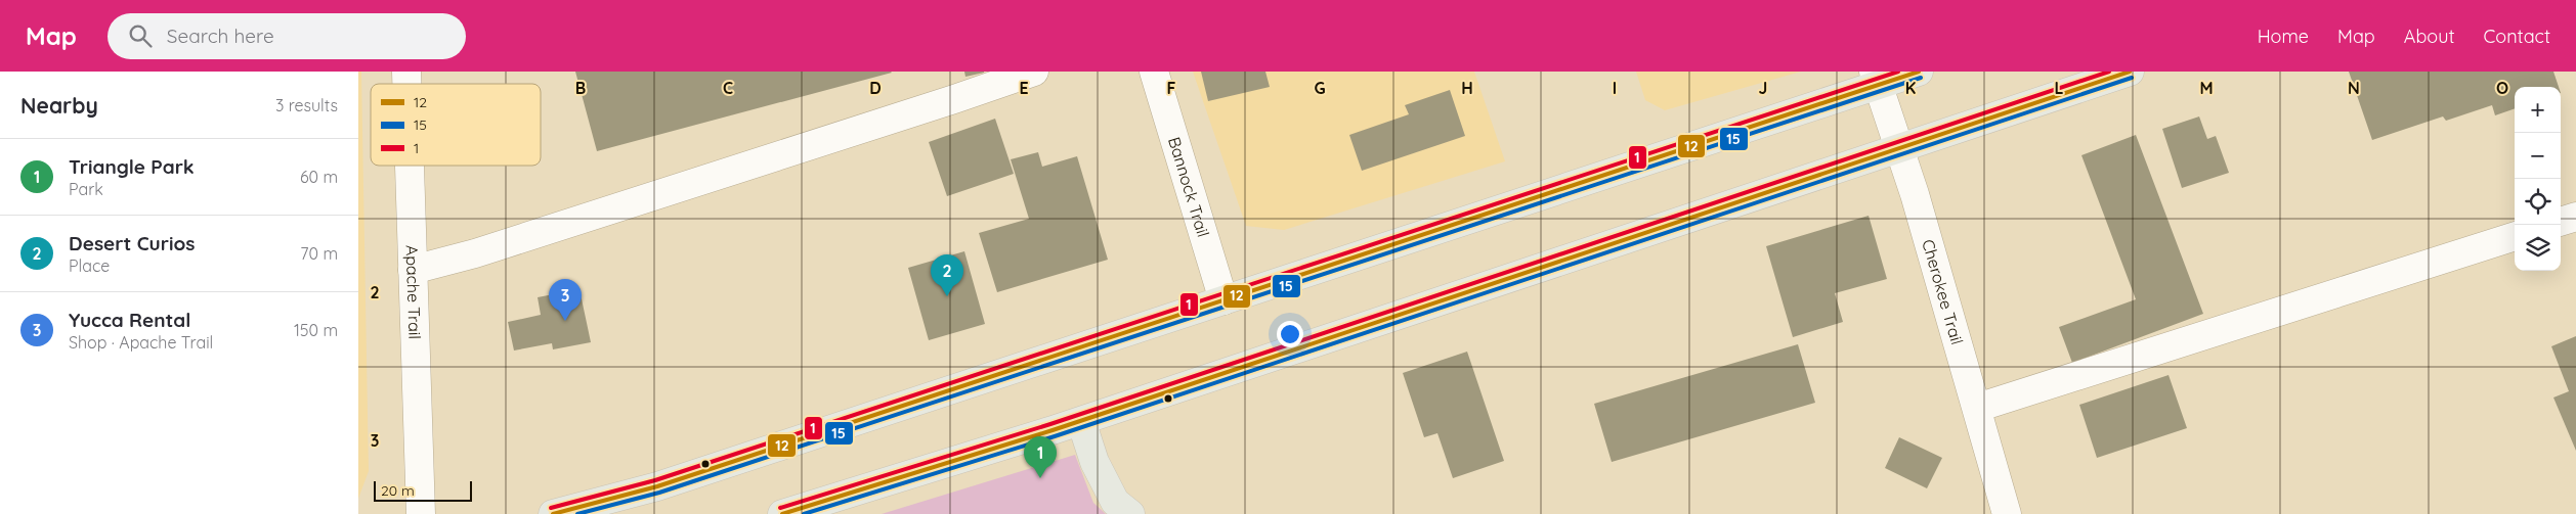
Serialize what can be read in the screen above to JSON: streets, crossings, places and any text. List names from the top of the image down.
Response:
{
  "streets": {
    "street": ["Bannock Trail", "Apache Trail", "Cherokee Trail"]
  },
  "lines": ["transit line 12", "transit line 1", "transit line 15"],
  "legend": ["12", "15", "1"],
  "scale_bar": "20 m",
  "page": {
    "header": "Map",
    "search": "Search here",
    "nav": [
      "Home",
      "Map",
      "About",
      "Contact"
    ],
    "heading": ["Nearby", "3 results"],
    "map_buttons": ["+", "−"],
    "list": [
      {
        "mark": "1",
        "name": "Triangle Park",
        "note": "Park",
        "value": "60 m"
      },
      {
        "mark": "2",
        "name": "Desert Curios",
        "note": "Place",
        "value": "70 m"
      },
      {
        "mark": "3",
        "name": "Yucca Rental",
        "note": "Shop · Apache Trail",
        "value": "150 m"
      }
    ],
    "pins": ["2", "3", "1"],
    "scale": "20 m"
  },
  "grid": {
    "columns": [
      "B",
      "C",
      "D",
      "E",
      "F",
      "G",
      "H",
      "I",
      "J",
      "K",
      "L",
      "M",
      "N",
      "O"
    ],
    "rows": ["2", "3"]
  }
}
